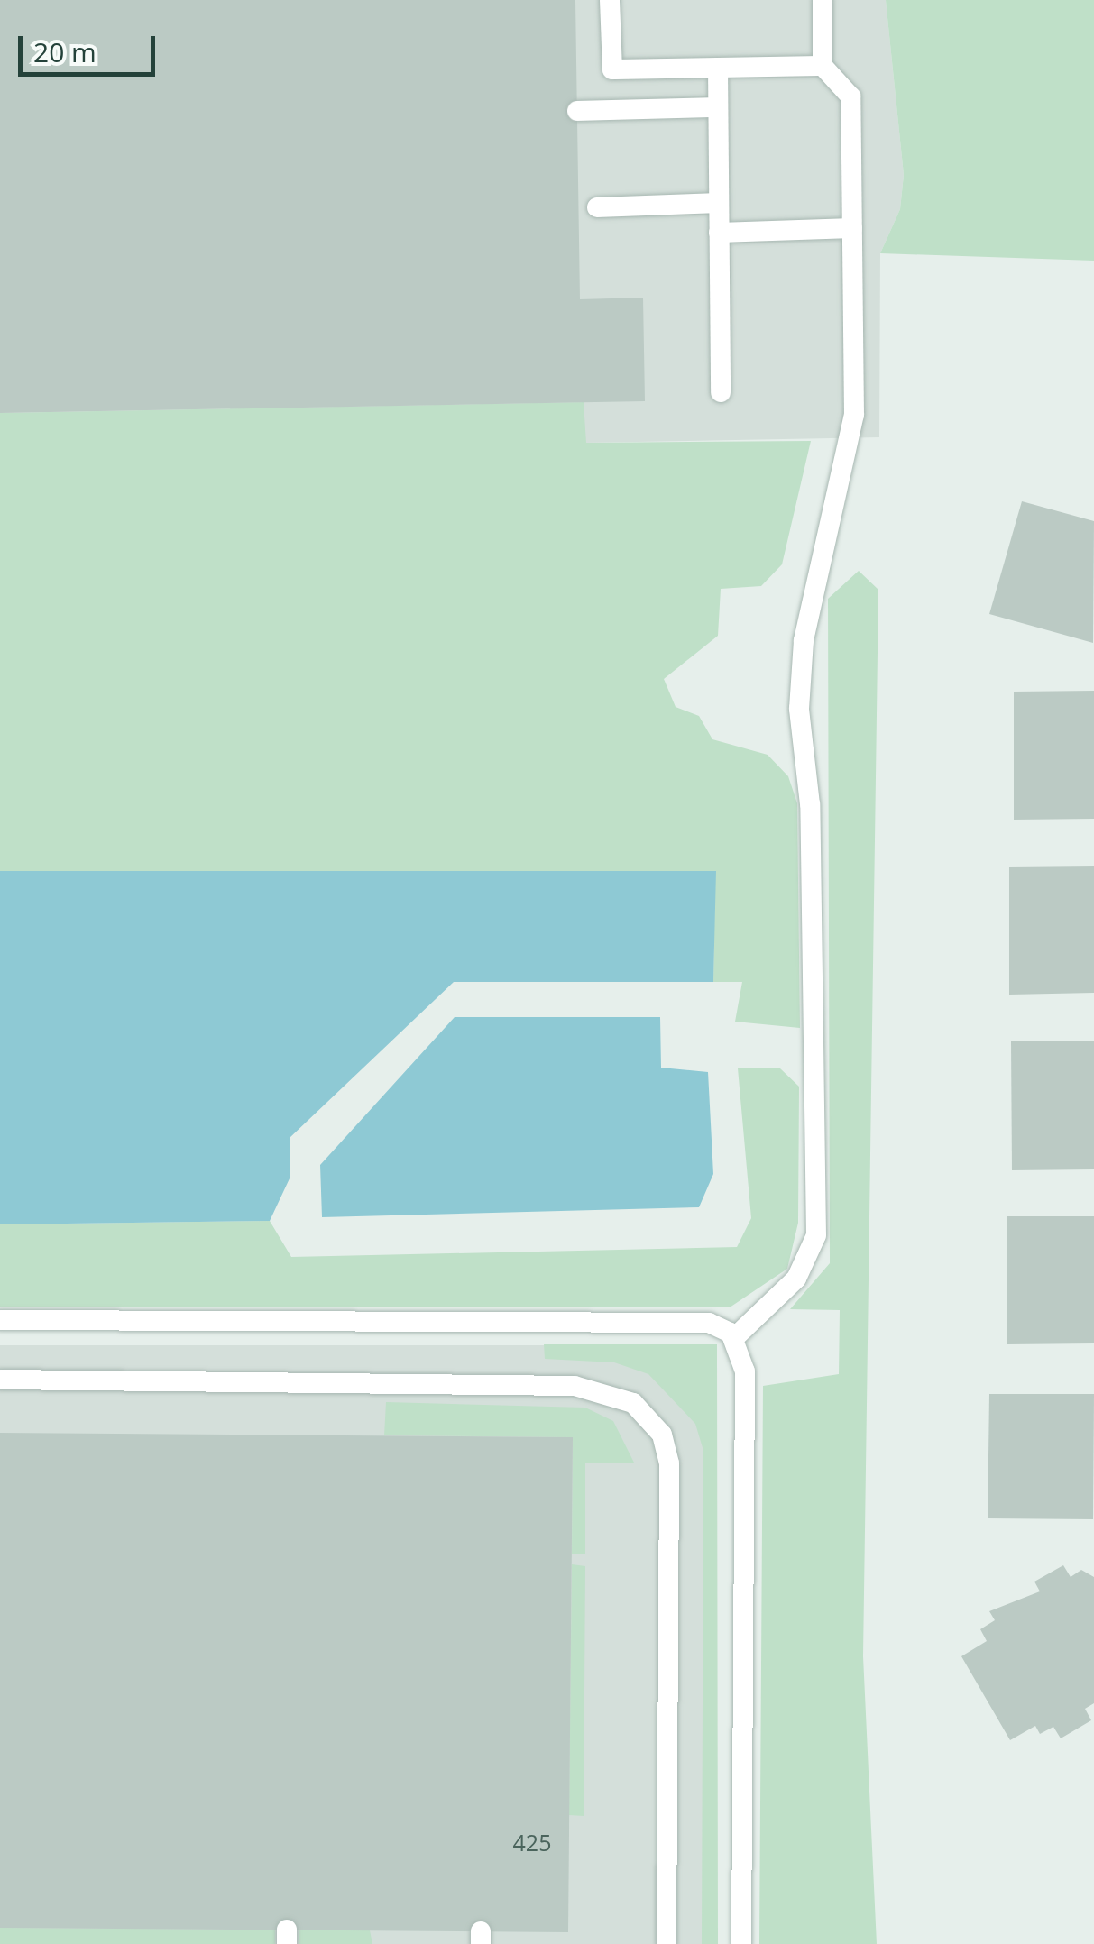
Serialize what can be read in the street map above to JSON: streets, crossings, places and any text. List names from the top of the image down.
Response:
{
  "house_numbers": ["425"],
  "scale_bar": "20 m"
}
